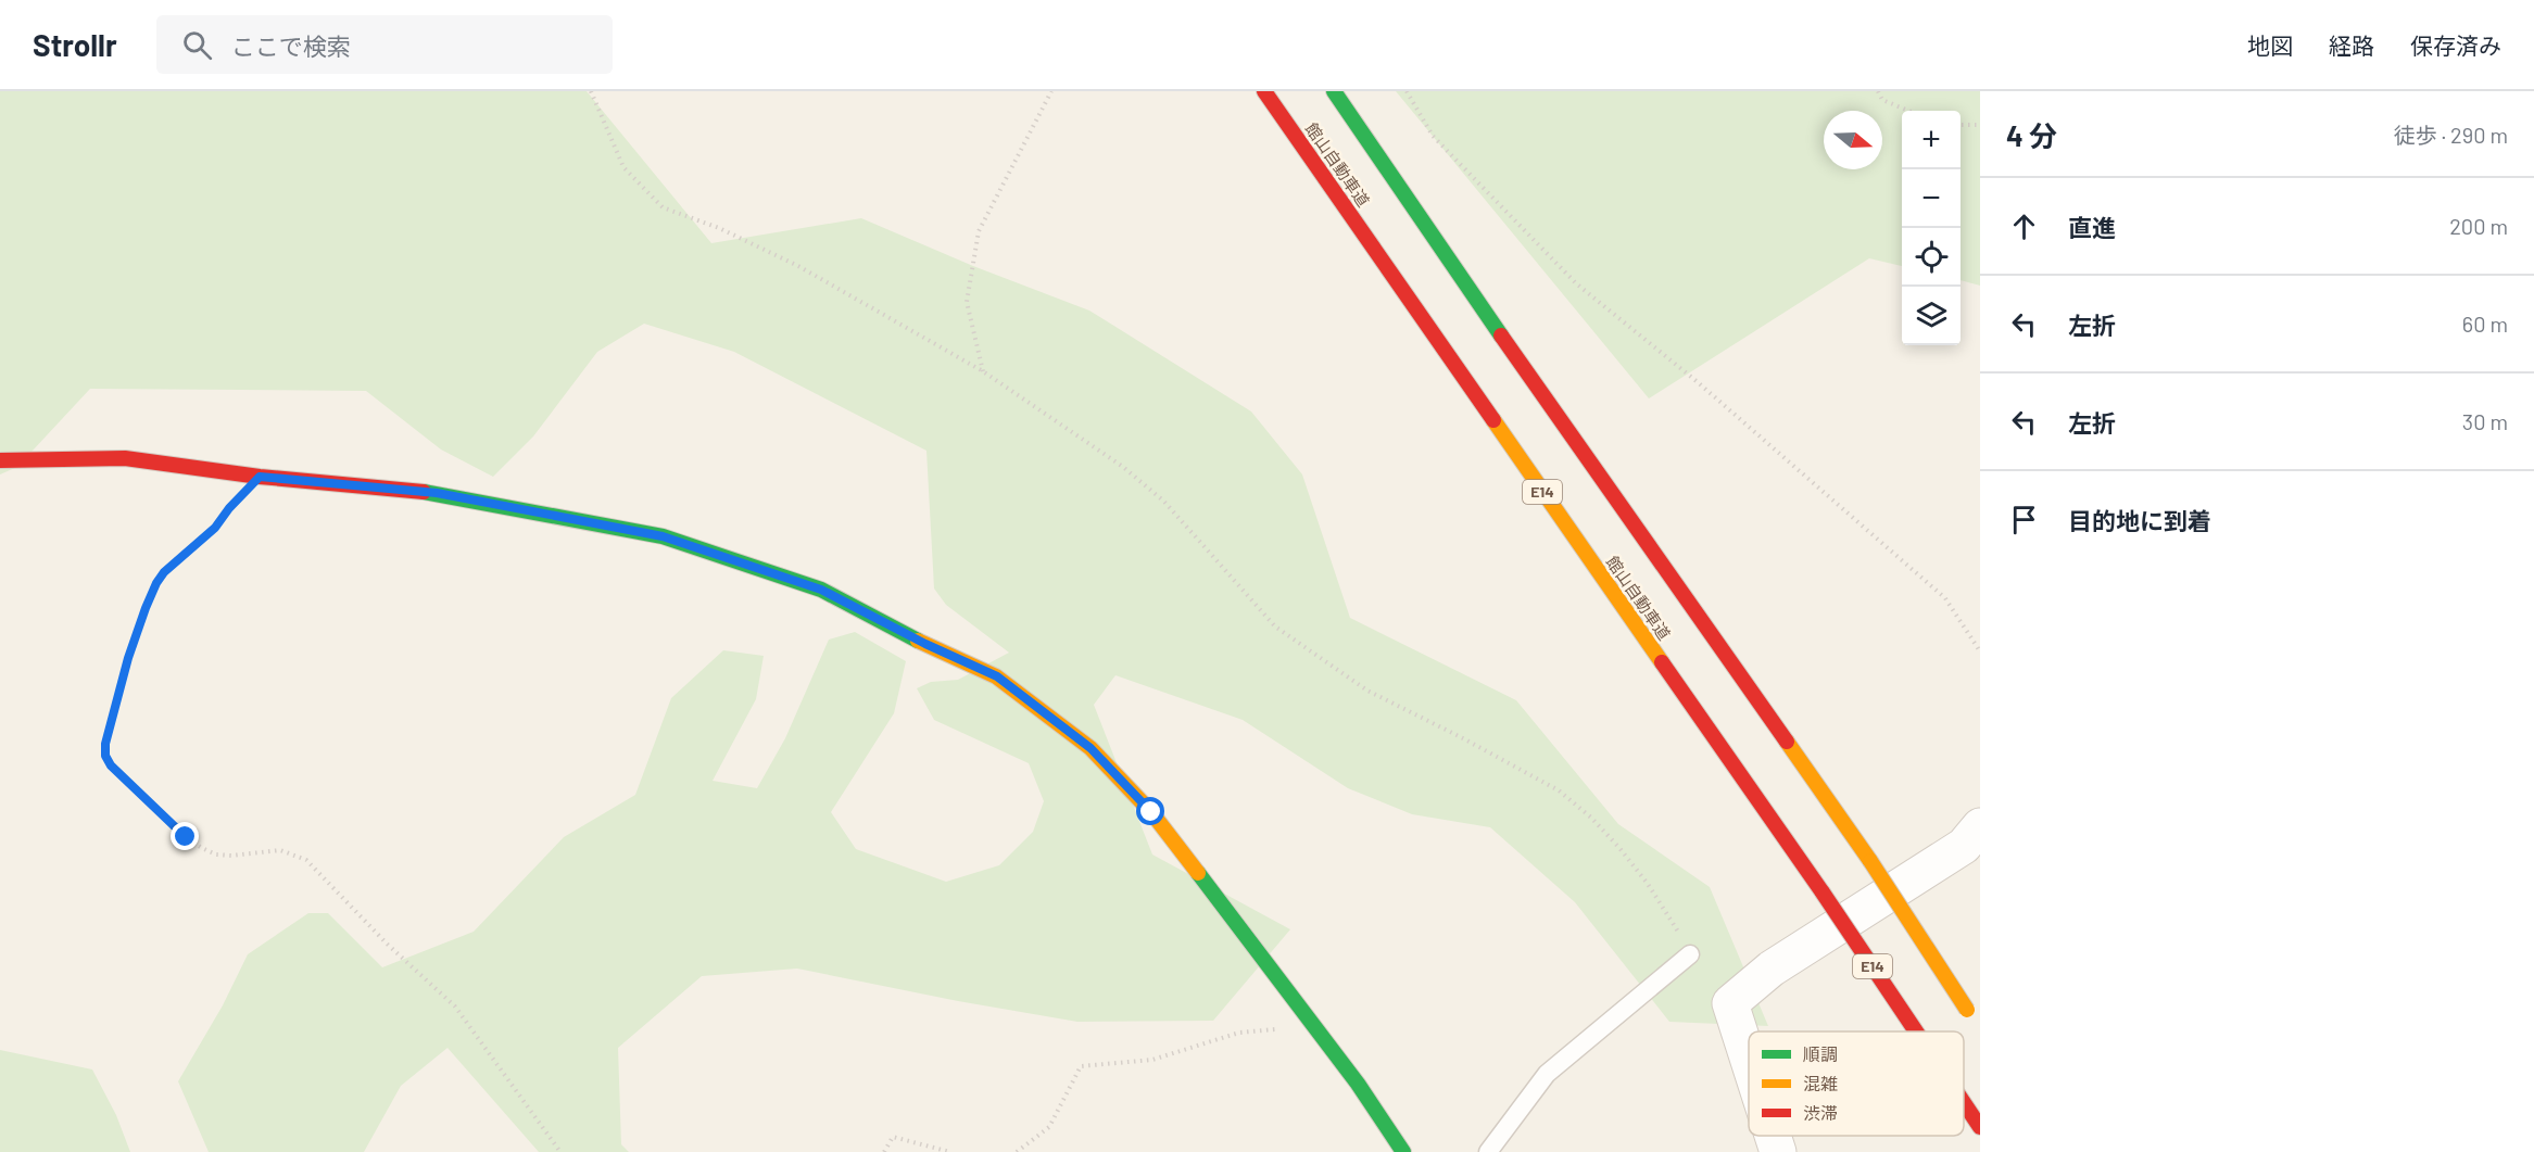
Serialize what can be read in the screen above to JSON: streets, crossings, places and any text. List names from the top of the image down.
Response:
{
  "streets": {
    "main road": ["館山自動車道", "E14"]
  },
  "legend": ["順調", "混雑", "渋滞"],
  "north": "right",
  "page": {
    "header": "Strollr",
    "search": "ここで検索",
    "nav": ["地図", "経路", "保存済み"],
    "heading": ["4 分", "徒歩 · 290 m"],
    "map_buttons": ["+", "−"],
    "list": [
      ["直進", "200 m"],
      ["左折", "60 m"],
      ["左折", "30 m"],
      "目的地に到着"
    ]
  }
}
